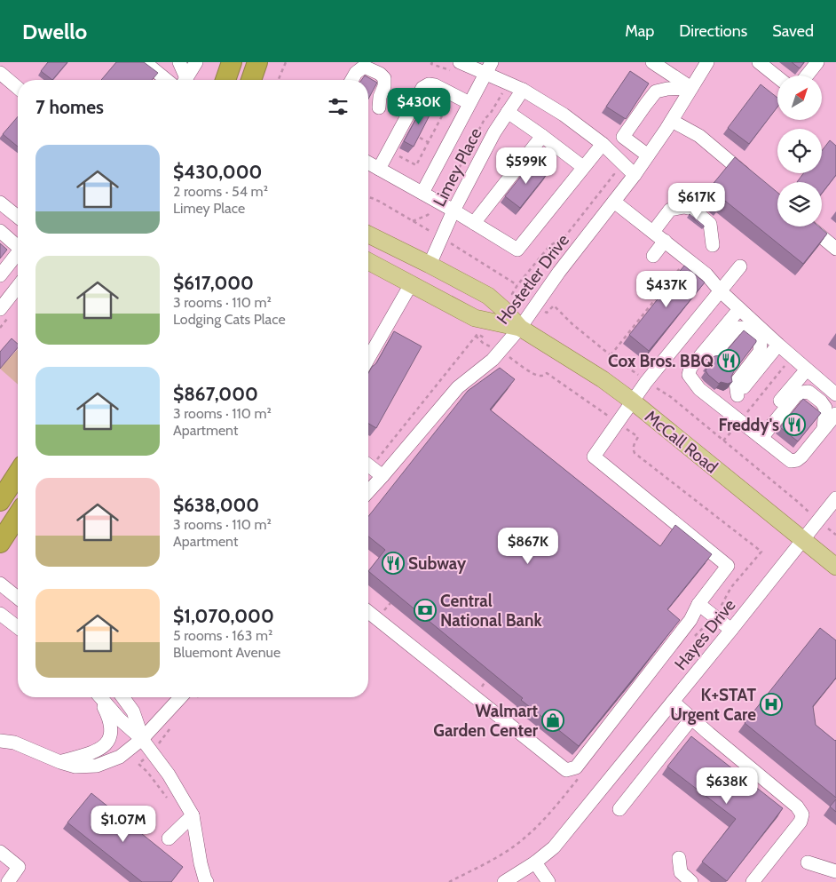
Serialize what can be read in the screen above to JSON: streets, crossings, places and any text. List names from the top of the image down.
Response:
{
  "streets": {
    "main road": ["McCall Road"],
    "street": ["Limey Place", "Hostetler Drive", "Hayes Drive"]
  },
  "crossings": [
    ["Limey Place", "McCall Road"],
    ["Hostetler Drive", "McCall Road"],
    ["McCall Road", "Hayes Drive"]
  ],
  "places": {
    "restaurant": ["Cox Bros. BBQ", "Freddy's", "Subway"],
    "bank": ["Central National Bank"],
    "hospital": ["K+STAT Urgent Care"],
    "shop": ["Walmart Garden Center"]
  },
  "north": "top right",
  "page": {
    "header": "Dwello",
    "nav": ["Map", "Directions", "Saved"],
    "heading": "7 homes",
    "price": [
      "$430K",
      "$599K",
      "$617K",
      "$437K",
      "$867K",
      "$638K",
      "$1.07M"
    ],
    "list": [
      {
        "name": "$430,000",
        "note": "2 rooms · 54 m² · Limey Place"
      },
      {
        "name": "$617,000",
        "note": "3 rooms · 110 m² · Lodging Cats Place"
      },
      {
        "name": "$867,000",
        "note": "3 rooms · 110 m² · Apartment"
      },
      {
        "name": "$638,000",
        "note": "3 rooms · 110 m² · Apartment"
      },
      {
        "name": "$1,070,000",
        "note": "5 rooms · 163 m² · Bluemont Avenue"
      }
    ]
  }
}
